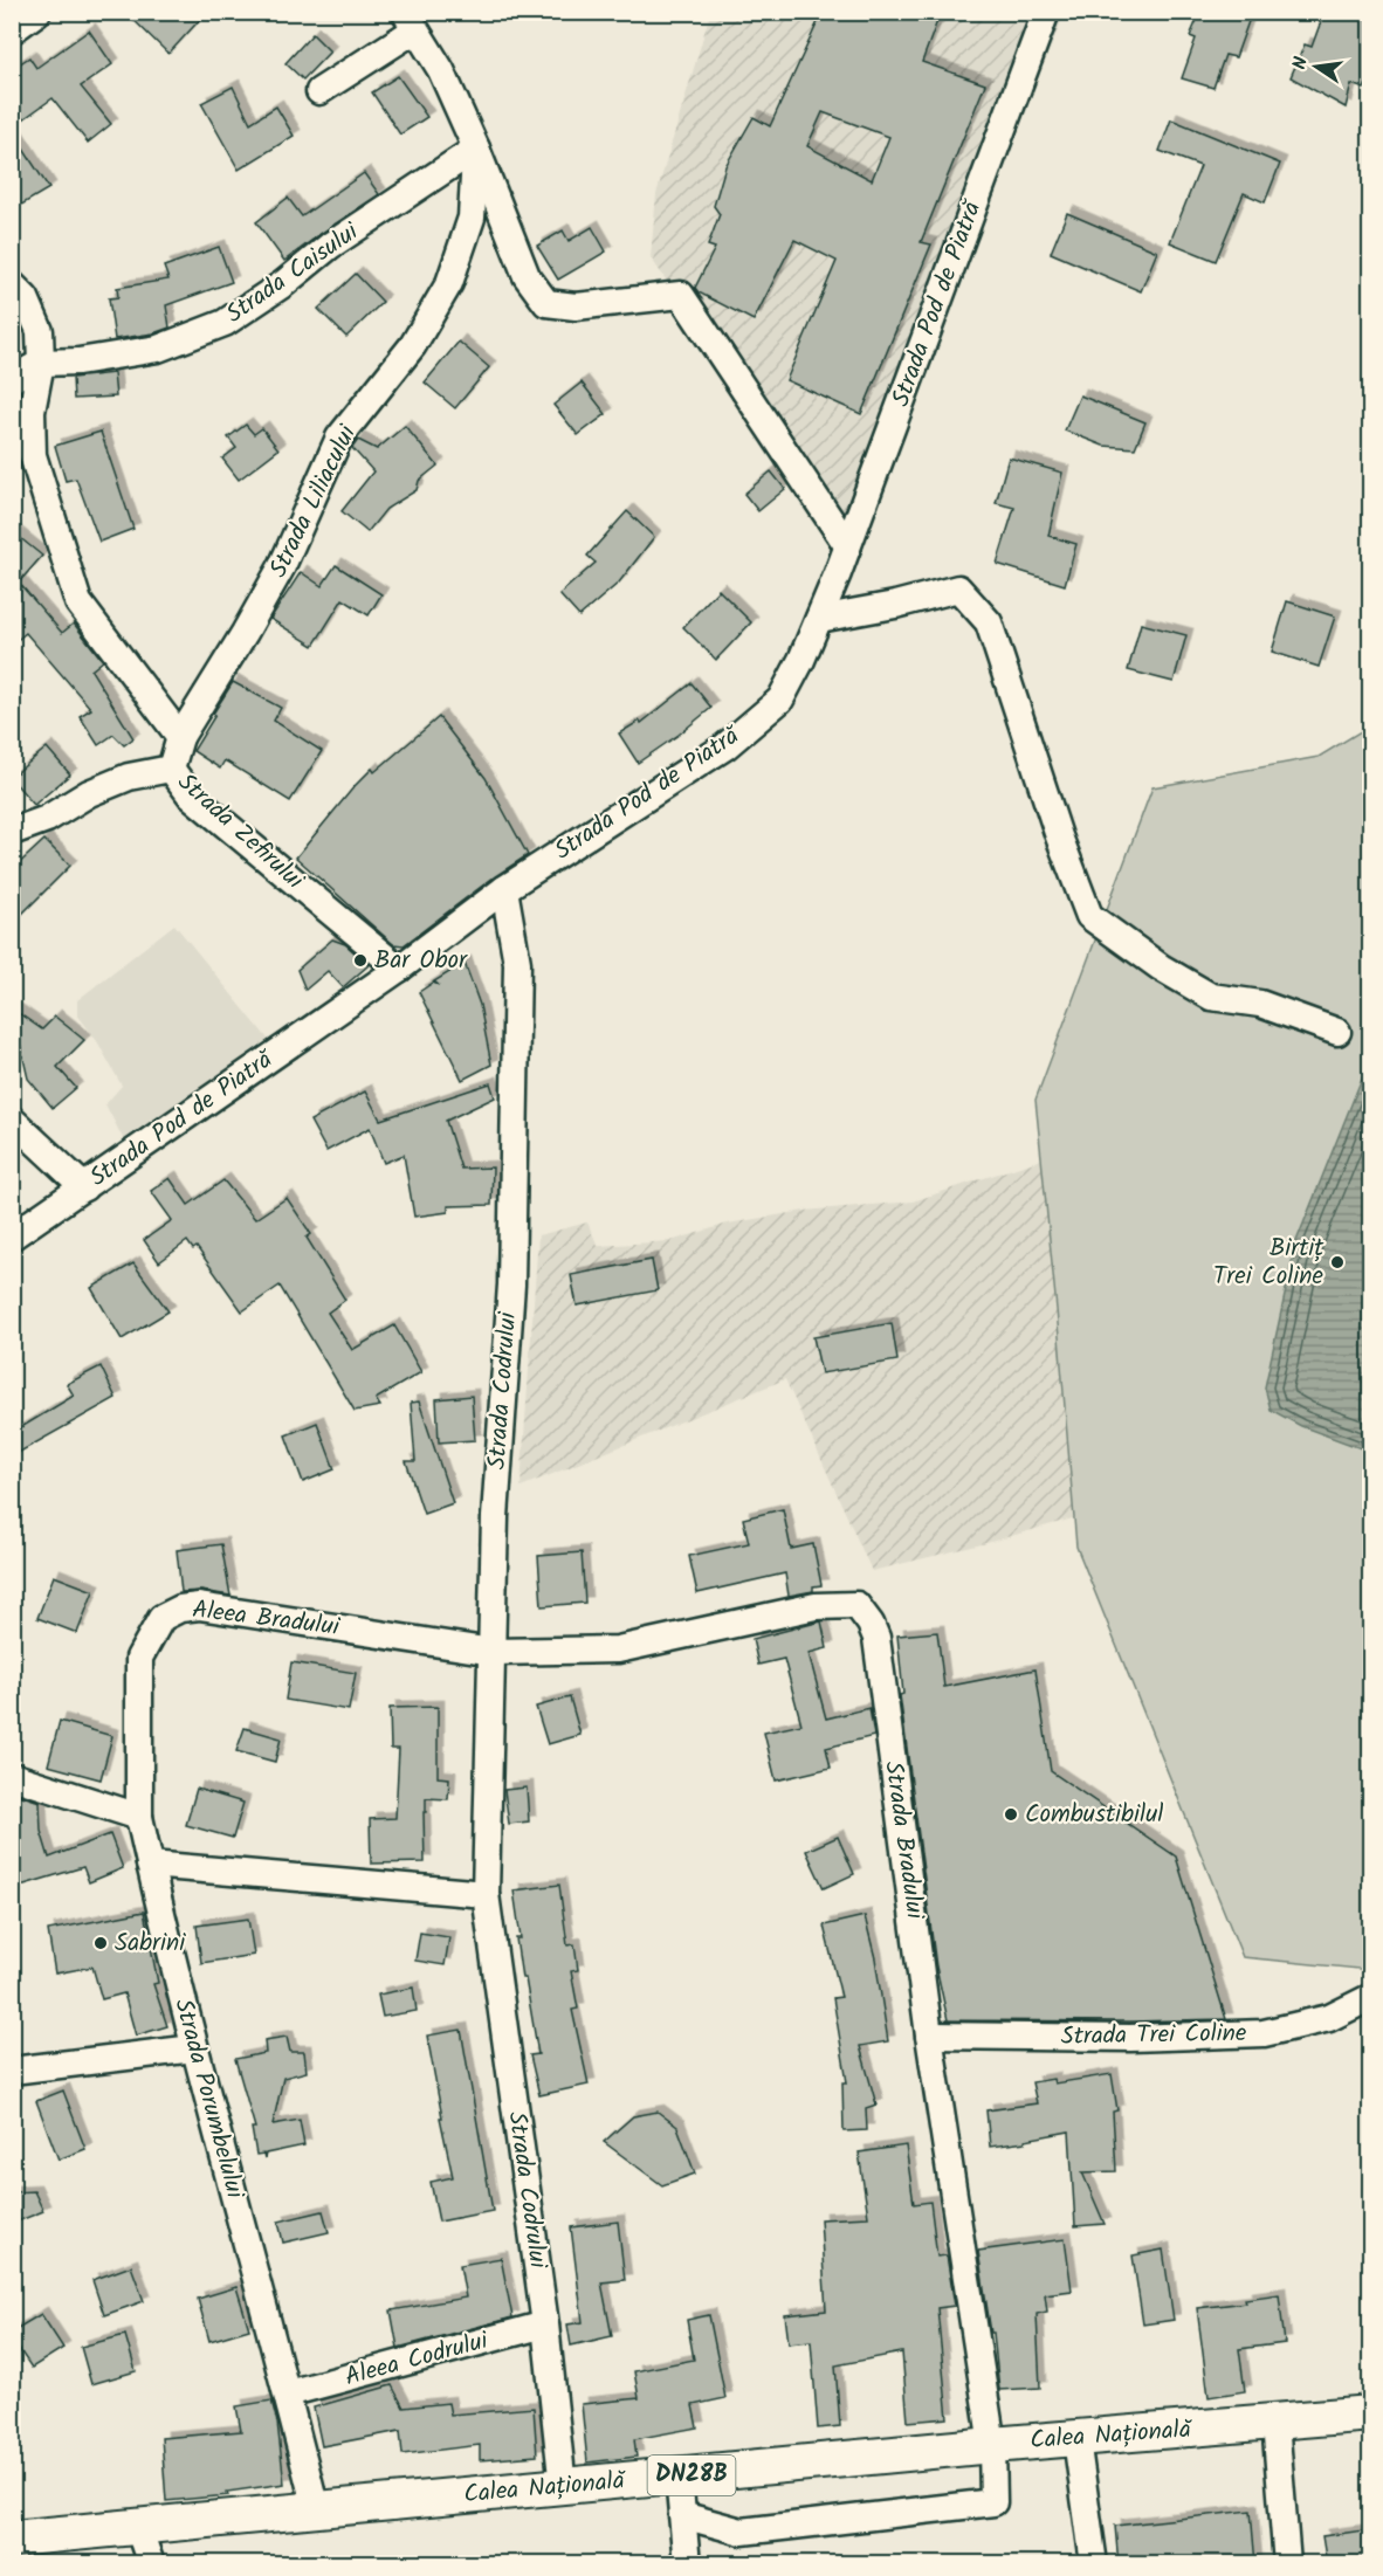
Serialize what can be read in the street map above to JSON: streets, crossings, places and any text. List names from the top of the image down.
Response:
{
  "streets": {
    "main road": ["Calea Națională", "DN28B"],
    "street": [
      "Strada Caisului",
      "Strada Pod de Piatră",
      "Strada Liliacului",
      "Strada Zefirului",
      "Strada Codrului",
      "Aleea Bradului",
      "Strada Bradului",
      "Strada Trei Coline",
      "Strada Porumbelului",
      "Aleea Codrului"
    ]
  },
  "crossings": [
    ["Strada Caisului", "Strada Liliacului"],
    ["Strada Caisului", "Strada Zefirului"],
    ["Strada Pod de Piatră", "Strada Liliacului"],
    ["Strada Pod de Piatră", "Strada Zefirului"],
    ["Strada Pod de Piatră", "Strada Codrului"],
    ["Strada Liliacului", "Strada Zefirului"],
    ["Strada Codrului", "Aleea Bradului"],
    ["Strada Codrului", "Strada Bradului"],
    ["Strada Codrului", "Aleea Codrului"],
    ["Strada Codrului", "Calea Națională"],
    ["Aleea Bradului", "Strada Bradului"],
    ["Aleea Bradului", "Strada Porumbelului"],
    ["Strada Bradului", "Strada Trei Coline"],
    ["Strada Bradului", "Calea Națională"],
    ["Strada Porumbelului", "Aleea Codrului"],
    ["Strada Porumbelului", "Calea Națională"]
  ],
  "places": [
    "Bar Obor",
    "Birtiț Trei Coline",
    "Combustibilul",
    "Sabrini"
  ],
  "north": "left"
}
